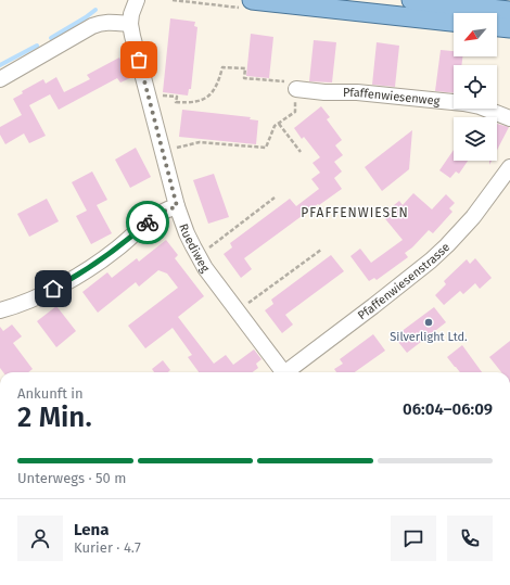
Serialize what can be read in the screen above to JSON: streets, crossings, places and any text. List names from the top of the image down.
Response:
{
  "streets": {
    "street": ["Pfaffenwiesenweg", "Ruediweg", "Pfaffenwiesenstrasse"]
  },
  "districts": ["PFAFFENWIESEN"],
  "places": ["Silverlight Ltd."],
  "north": "bottom left",
  "page": {
    "heading": ["2 Min.", "Ankunft in", "06:04–06:09"],
    "panel": ["Lena", "Kurier · 4.7"],
    "bar": "Unterwegs · 50 m"
  }
}
